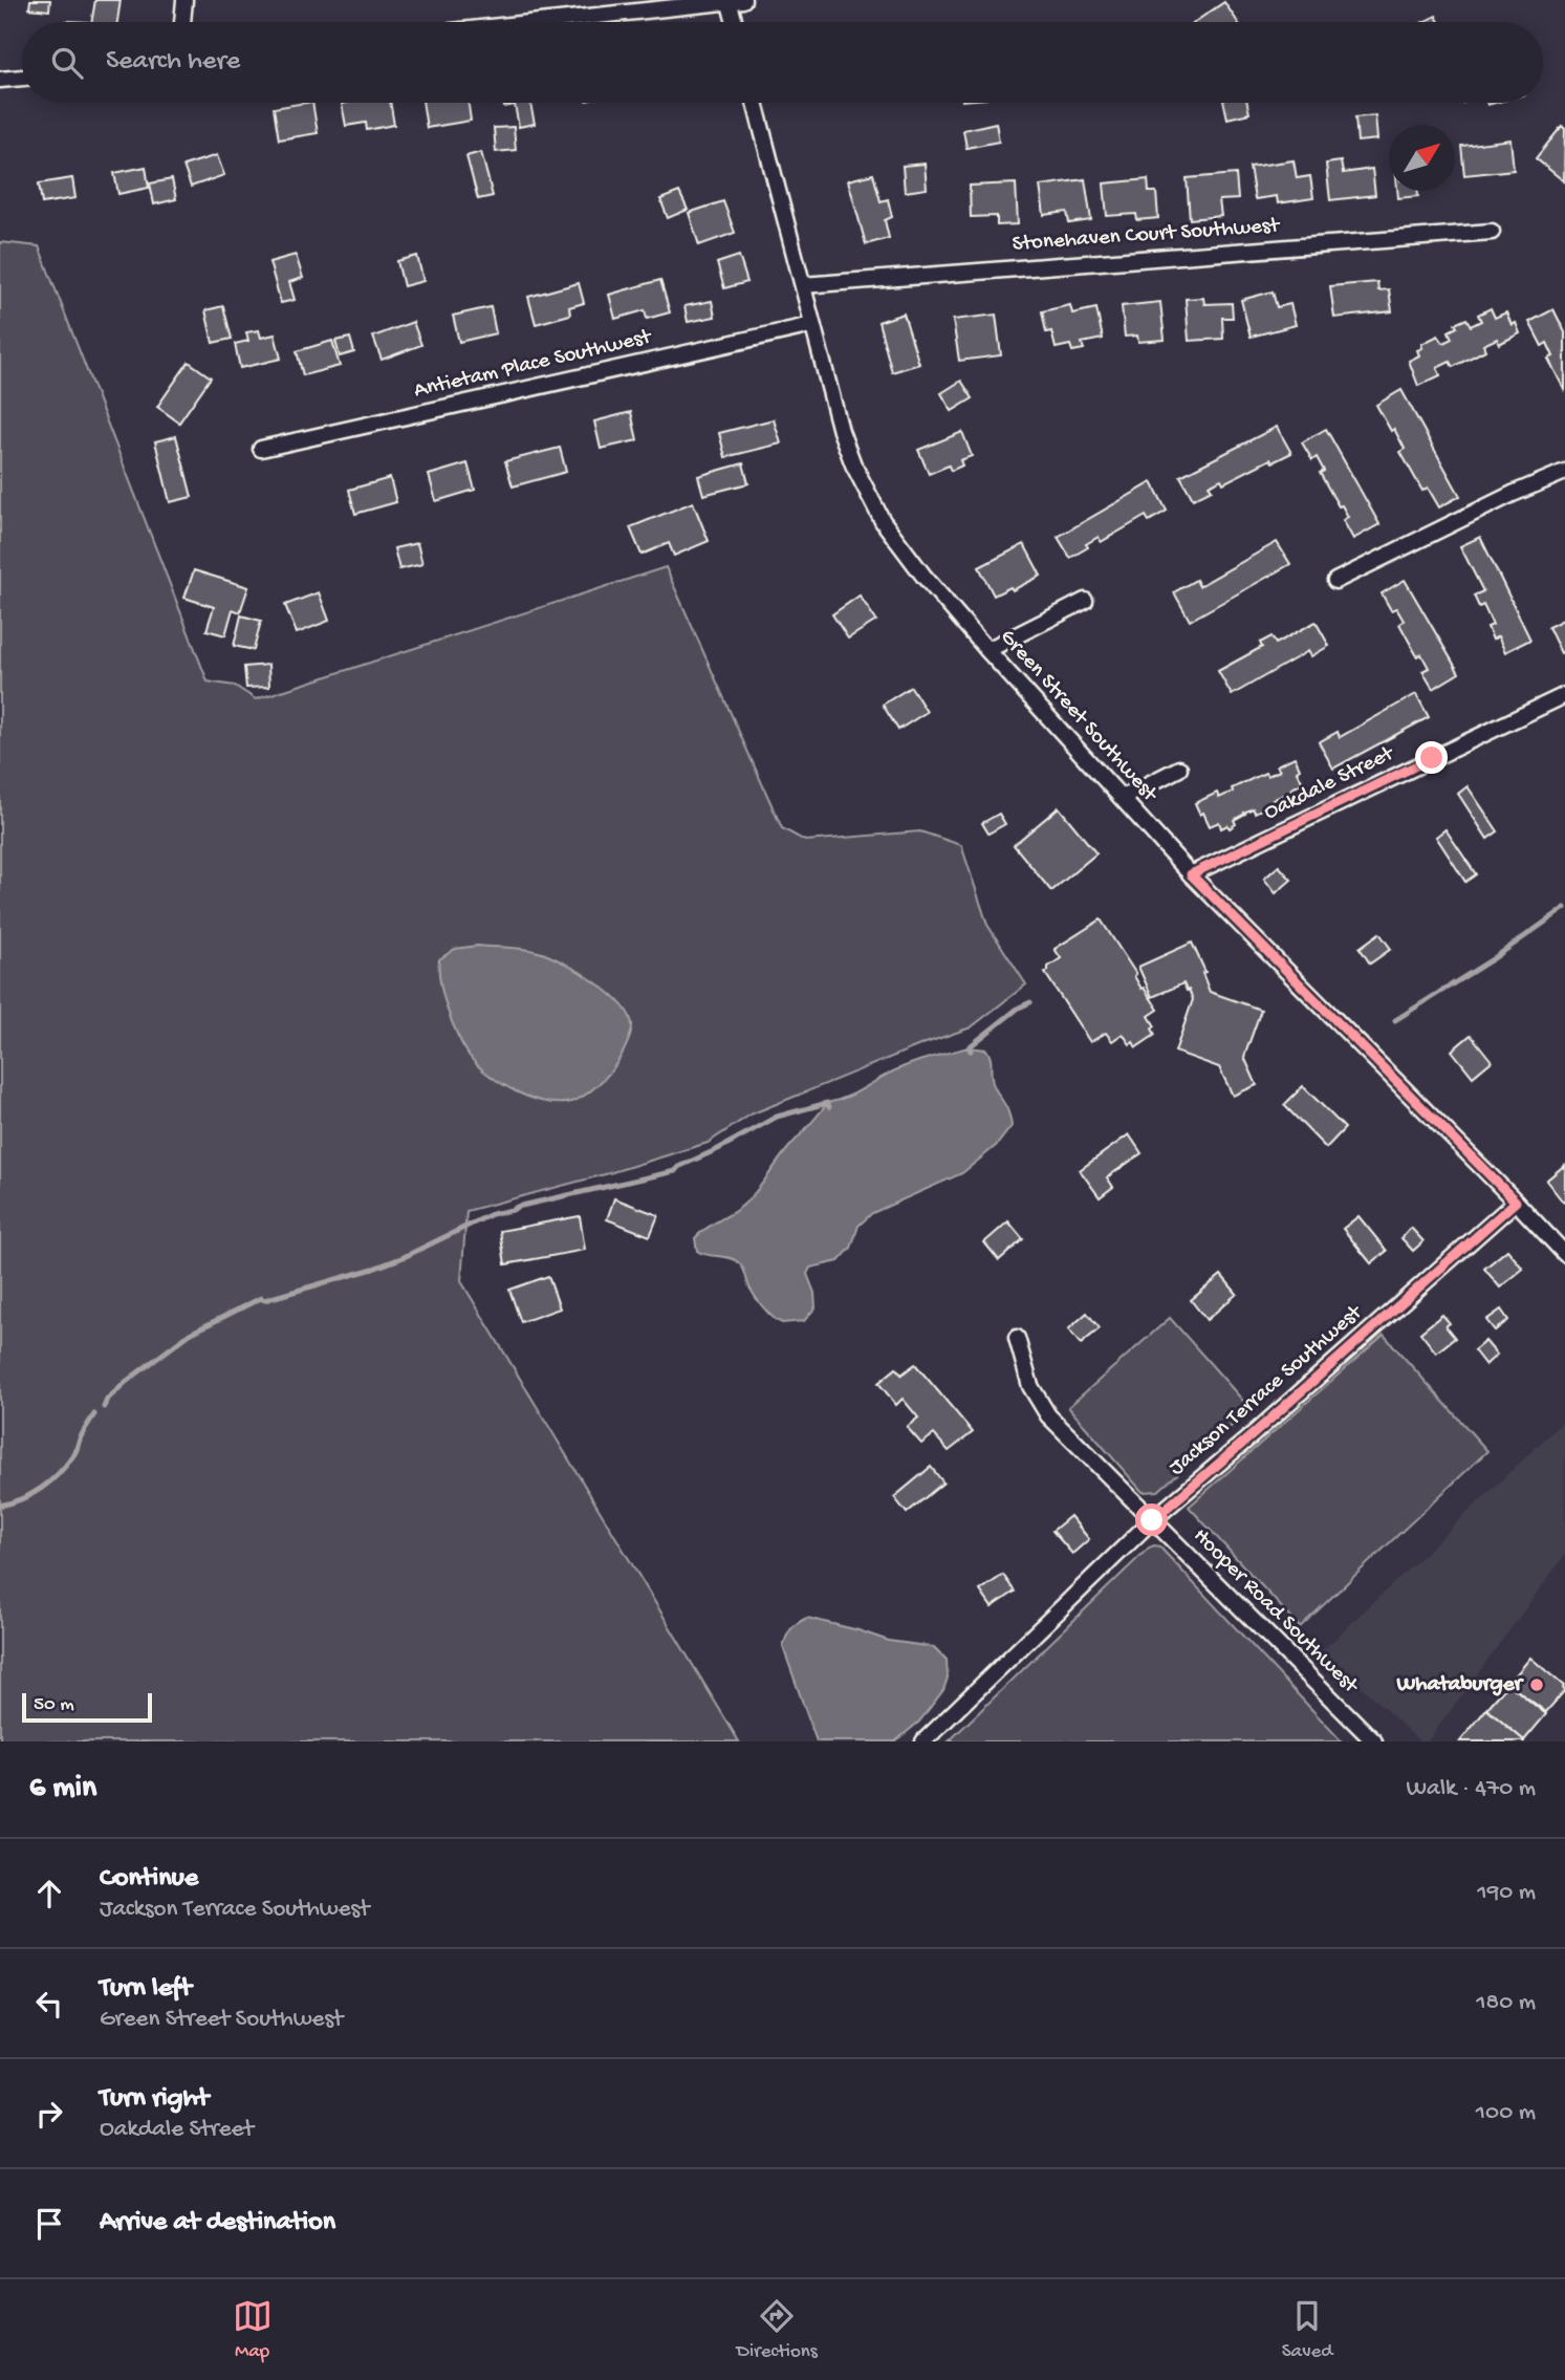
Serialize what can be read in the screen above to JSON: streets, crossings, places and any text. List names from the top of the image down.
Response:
{
  "streets": {
    "street": [
      "Stonehaven Court Southwest",
      "Antietam Place Southwest",
      "Green Street Southwest",
      "Oakdale Street",
      "Jackson Terrace Southwest",
      "Hooper Road Southwest"
    ]
  },
  "crossings": [
    ["Stonehaven Court Southwest", "Green Street Southwest"],
    ["Antietam Place Southwest", "Green Street Southwest"],
    ["Green Street Southwest", "Oakdale Street"],
    ["Green Street Southwest", "Jackson Terrace Southwest"],
    ["Jackson Terrace Southwest", "Hooper Road Southwest"]
  ],
  "places": ["Whataburger"],
  "scale_bar": "50 m",
  "north": "top right",
  "page": {
    "search": "Search here",
    "scale": "50 m",
    "heading": ["6 min", "Walk · 470 m"],
    "list": [
      ["Continue", "Jackson Terrace Southwest", "190 m"],
      ["Turn left", "Green Street Southwest", "180 m"],
      ["Turn right", "Oakdale Street", "100 m"],
      "Arrive at destination"
    ],
    "nav": ["Map", "Directions", "Saved"]
  }
}
